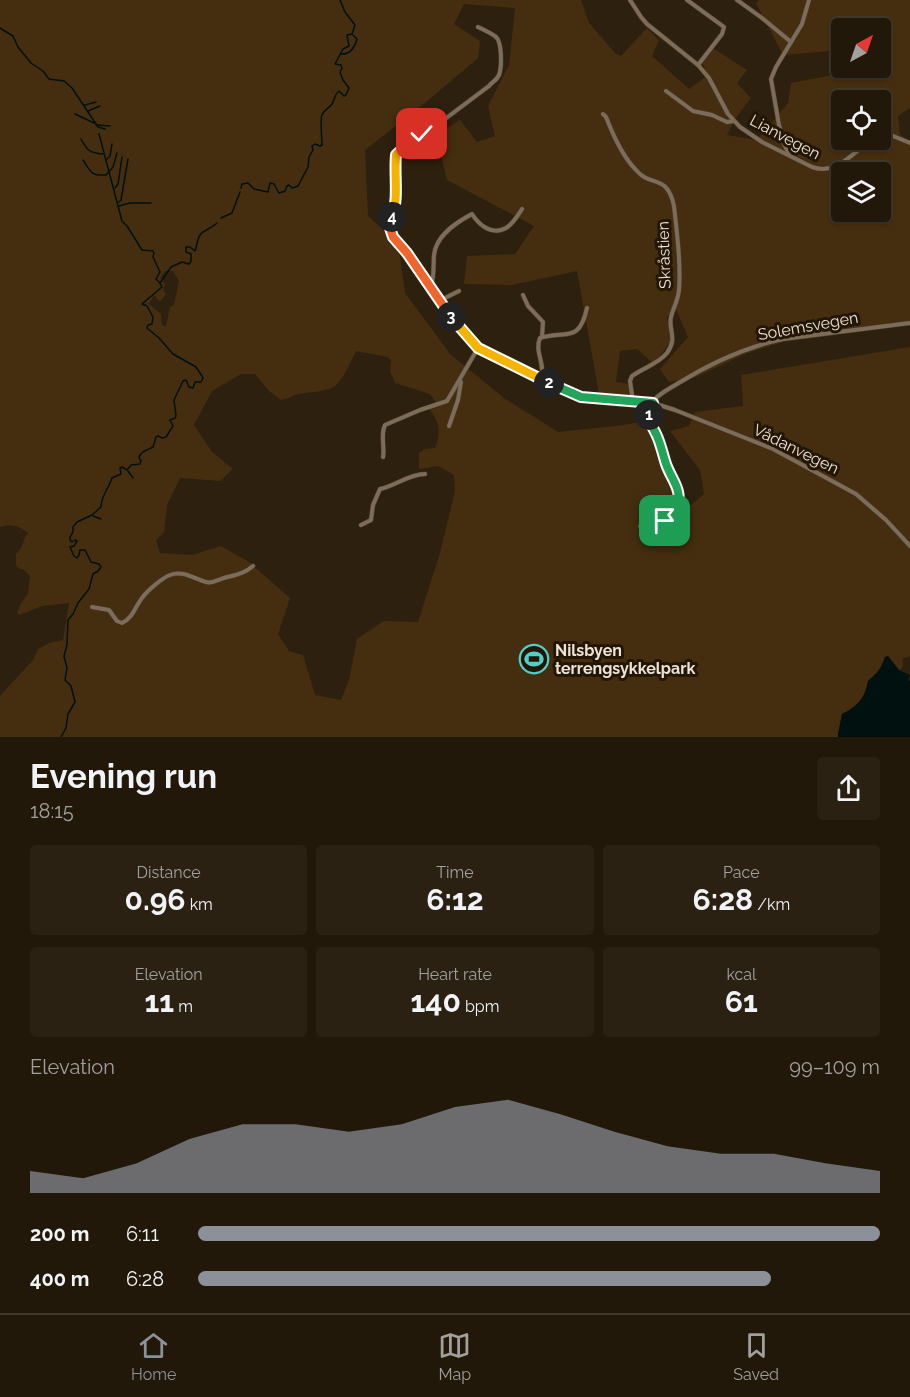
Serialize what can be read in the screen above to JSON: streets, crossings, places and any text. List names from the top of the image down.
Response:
{
  "streets": {
    "street": [
      "Lianvegen",
      "Skråstien",
      "Solemsvegen",
      "Vådanvegen"
    ]
  },
  "crossings": [
    ["Skråstien", "Vådanvegen"],
    ["Solemsvegen", "Vådanvegen"]
  ],
  "places": {
    "sports": ["Nilsbyen terrengsykkelpark"]
  },
  "north": "top right",
  "page": {
    "pins": [
      "4",
      "3",
      "2",
      "1"
    ],
    "heading": ["Evening run", "18:15"],
    "stats": [
      ["Distance", "0.96 km"],
      ["Time", "6:12"],
      ["Pace", "6:28 /km"],
      ["Elevation", "11 m"],
      ["Heart rate", "140 bpm"],
      ["kcal", "61"]
    ],
    "chart": ["Elevation", "99–109 m"],
    "list": [
      {
        "name": "200 m",
        "note": "6:11"
      },
      {
        "name": "400 m",
        "note": "6:28"
      }
    ],
    "tabs": ["Home", "Map", "Saved"]
  }
}
